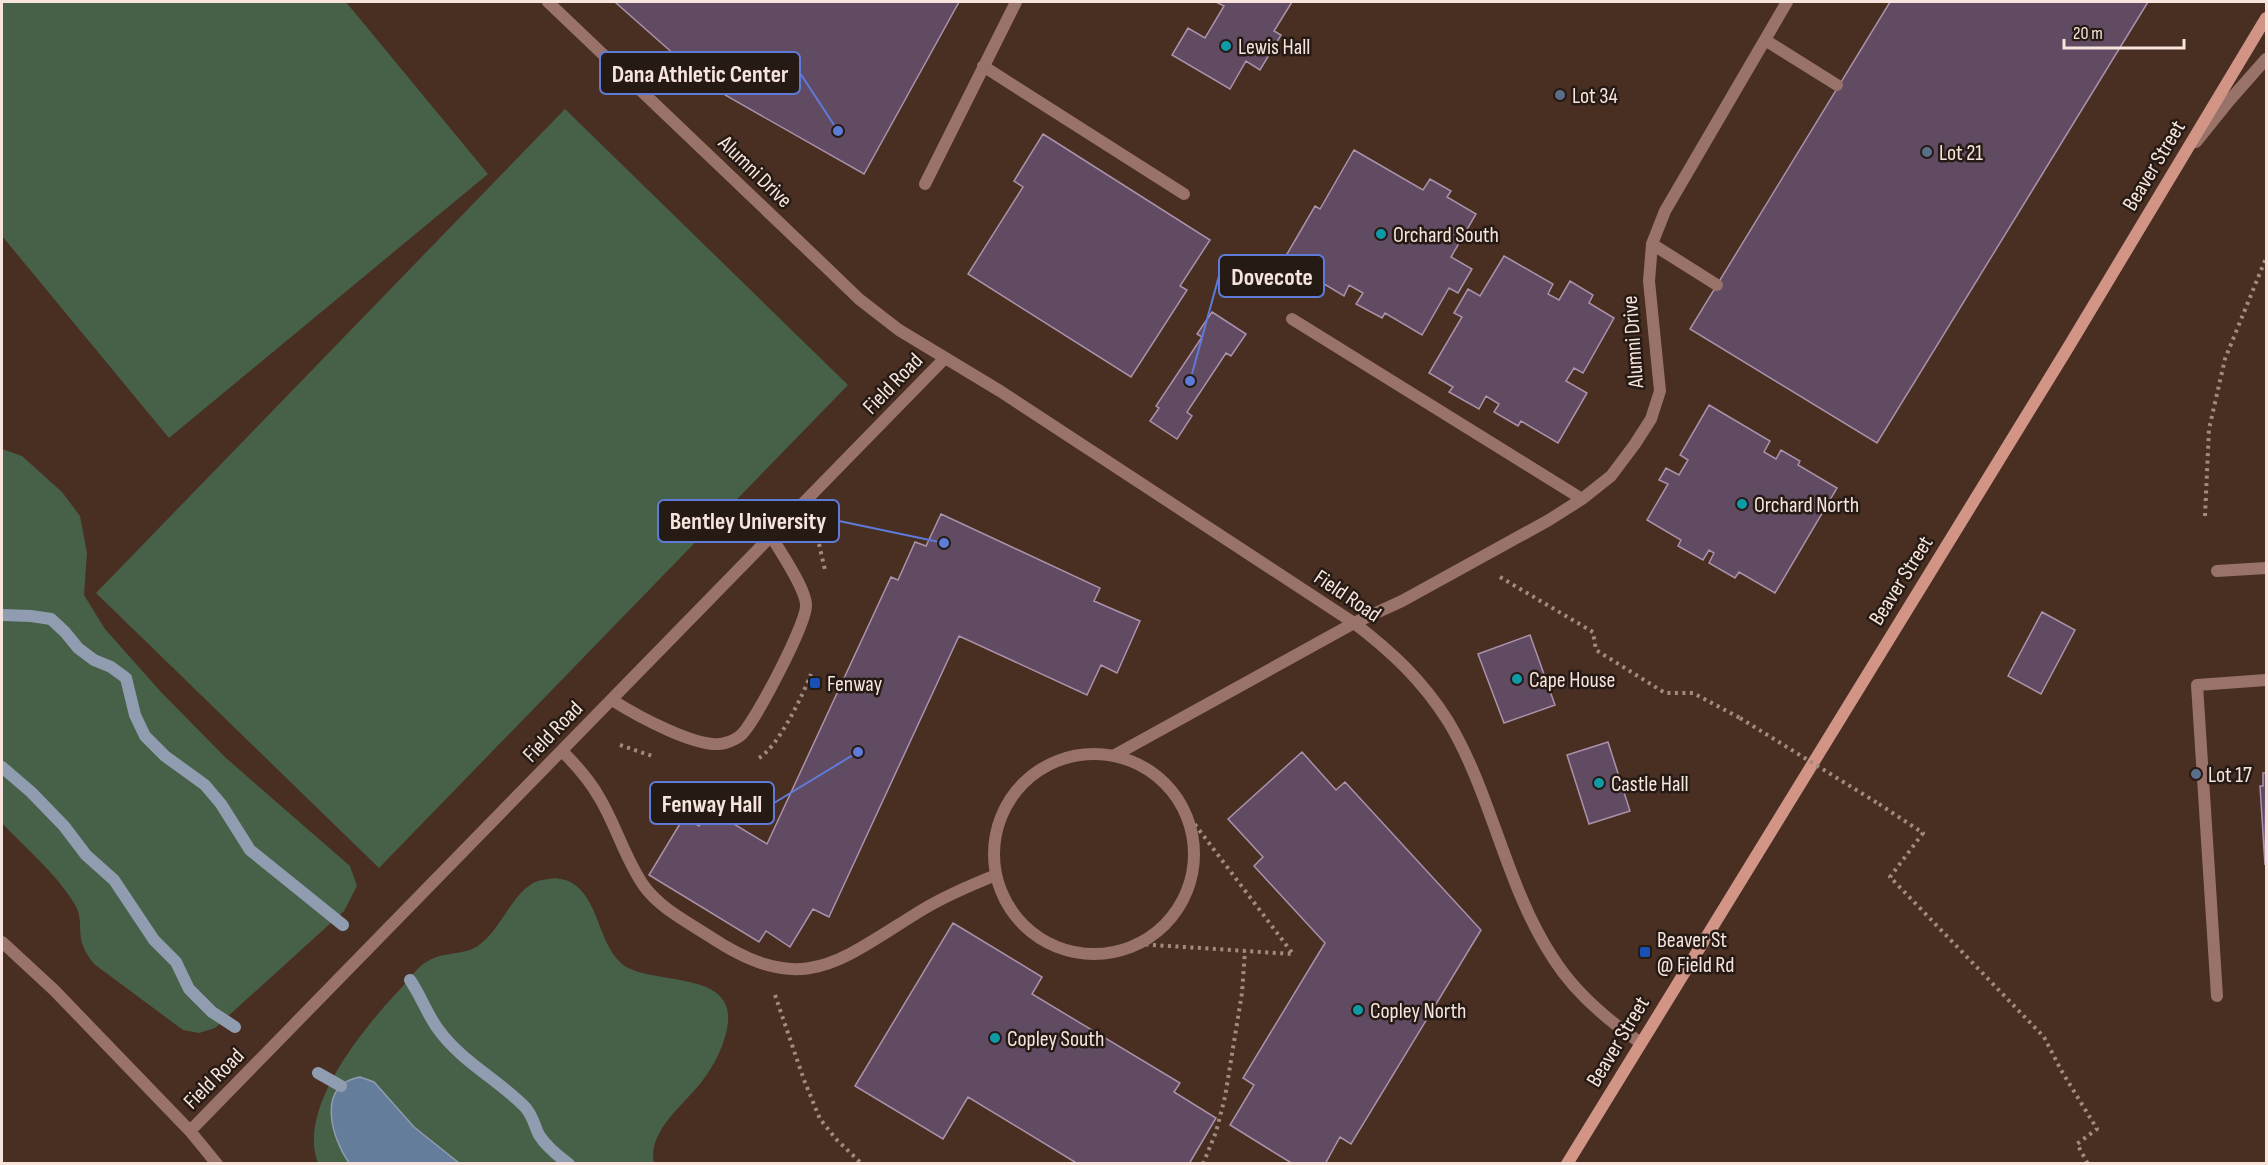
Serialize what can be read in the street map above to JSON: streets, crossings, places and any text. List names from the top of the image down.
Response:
{
  "streets": {
    "main road": ["Beaver Street"],
    "street": ["Alumni Drive", "Field Road"]
  },
  "crossings": [
    ["Beaver Street", "Field Road"],
    ["Alumni Drive", "Field Road"]
  ],
  "places": {
    "other": [
      "Lewis Hall",
      "Lot 34",
      "Dana Athletic Center",
      "Lot 21",
      "Orchard South",
      "Dovecote",
      "Orchard North",
      "Bentley University",
      "Cape House",
      "Fenway Hall",
      "Lot 17",
      "Castle Hall",
      "Copley North",
      "Copley South"
    ],
    "transit": ["Fenway", "Beaver St @ Field Rd"]
  },
  "scale_bar": "20 m"
}
